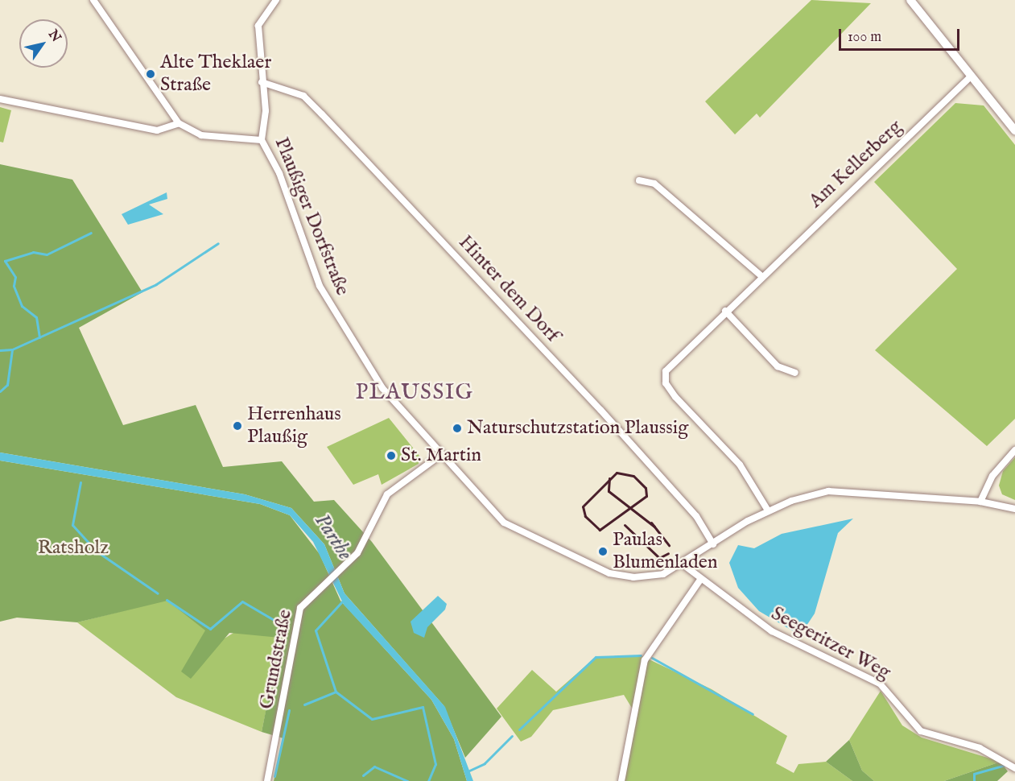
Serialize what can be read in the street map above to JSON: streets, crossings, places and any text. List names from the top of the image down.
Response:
{
  "streets": {
    "street": [
      "Am Kellerberg",
      "Plaußiger Dorfstraße",
      "Hinter dem Dorf",
      "Seegeritzer Weg",
      "Grundstraße"
    ]
  },
  "crossings": [
    ["Am Kellerberg", "Plaußiger Dorfstraße"],
    ["Plaußiger Dorfstraße", "Hinter dem Dorf"],
    ["Plaußiger Dorfstraße", "Seegeritzer Weg"],
    ["Plaußiger Dorfstraße", "Grundstraße"]
  ],
  "districts": ["PLAUSSIG"],
  "water": ["Parthe"],
  "parks": ["Ratsholz"],
  "places": [
    "Alte Theklaer Straße",
    "Herrenhaus Plaußig",
    "Naturschutzstation Plaussig",
    "St. Martin",
    "Paulas Blumenladen"
  ],
  "scale_bar": "100 m",
  "north": "top right"
}
